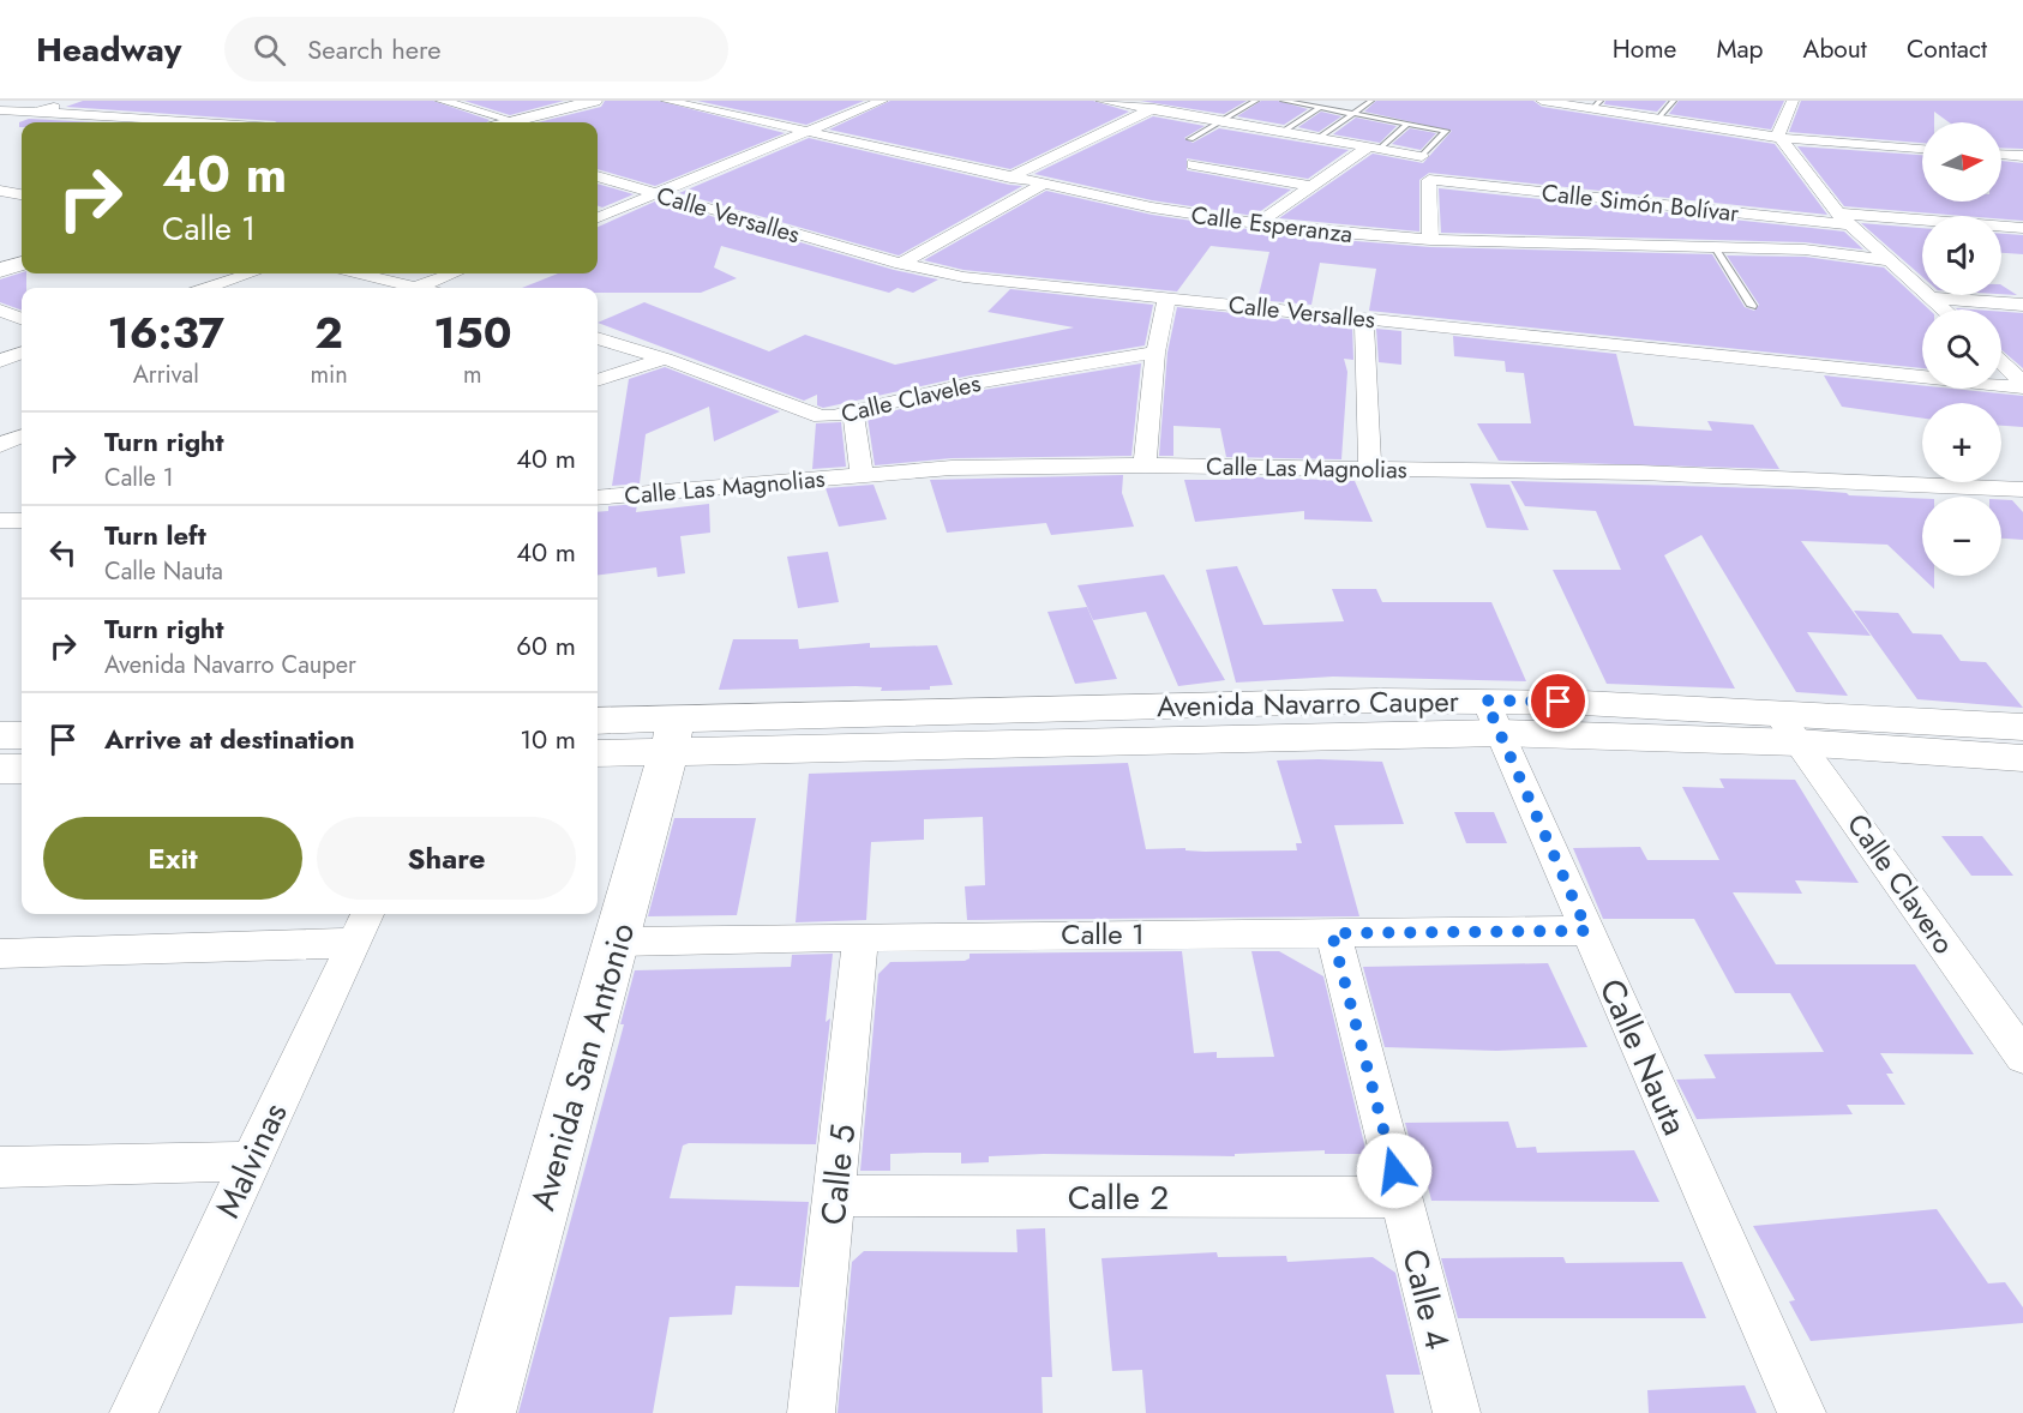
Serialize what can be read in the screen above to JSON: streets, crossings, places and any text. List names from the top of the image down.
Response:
{
  "streets": {
    "main road": ["Avenida San Antonio"],
    "street": [
      "Calle Simón Bolívar",
      "Calle Versalles",
      "Calle Esperanza",
      "Calle Claveles",
      "Calle Las Magnolias",
      "Calle Clavero",
      "Calle 1",
      "Calle Nauta",
      "Malvinas",
      "Calle 5",
      "Calle 2",
      "Calle 4"
    ]
  },
  "crossings": [
    ["Calle Simón Bolívar", "Calle Esperanza"],
    ["Calle 1", "Calle Nauta"],
    ["Calle 1", "Avenida San Antonio"],
    ["Calle 1", "Calle 5"],
    ["Calle 1", "Calle 4"],
    ["Calle 5", "Calle 2"],
    ["Calle 2", "Calle 4"]
  ],
  "north": "right",
  "page": {
    "header": "Headway",
    "search": "Search here",
    "nav": [
      "Home",
      "Map",
      "About",
      "Contact"
    ],
    "map_buttons": ["+", "−"],
    "turn": ["40 m", "Calle 1"],
    "eta": [
      "16:37",
      "Arrival",
      "2",
      "min",
      "150",
      "m"
    ],
    "list": [
      {
        "name": "Turn right",
        "note": "Calle 1",
        "value": "40 m"
      },
      {
        "name": "Turn left",
        "note": "Calle Nauta",
        "value": "40 m"
      },
      {
        "name": "Turn right",
        "note": "Avenida Navarro Cauper",
        "value": "60 m"
      },
      {
        "name": "Arrive at destination",
        "value": "10 m"
      }
    ],
    "buttons": ["Exit", "Share"]
  }
}
